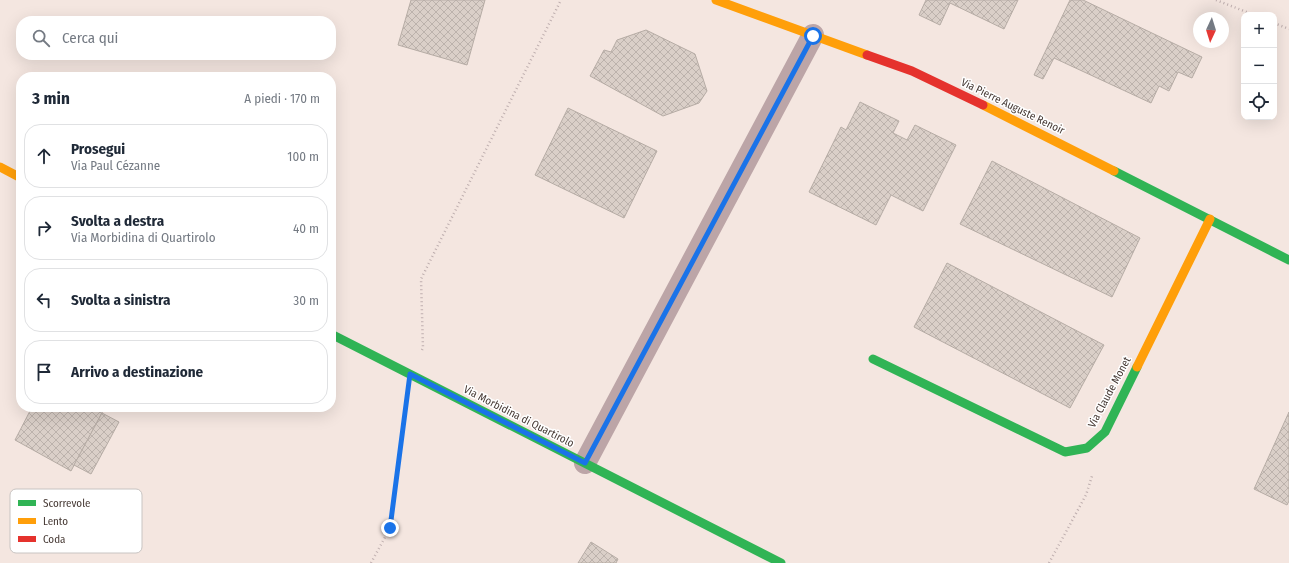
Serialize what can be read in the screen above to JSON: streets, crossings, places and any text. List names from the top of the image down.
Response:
{
  "streets": {
    "street": ["Via Pierre Auguste Renoir", "Via Claude Monet", "Via Morbidina di Quartirolo"]
  },
  "crossings": [
    ["Via Pierre Auguste Renoir", "Via Claude Monet"]
  ],
  "legend": ["Scorrevole", "Lento", "Coda"],
  "north": "bottom",
  "page": {
    "map_buttons": ["+", "−"],
    "search": "Cerca qui",
    "heading": ["3 min", "A piedi · 170 m"],
    "list": [
      ["Prosegui", "Via Paul Cézanne", "100 m"],
      ["Svolta a destra", "Via Morbidina di Quartirolo", "40 m"],
      ["Svolta a sinistra", "30 m"],
      "Arrivo a destinazione"
    ]
  }
}
